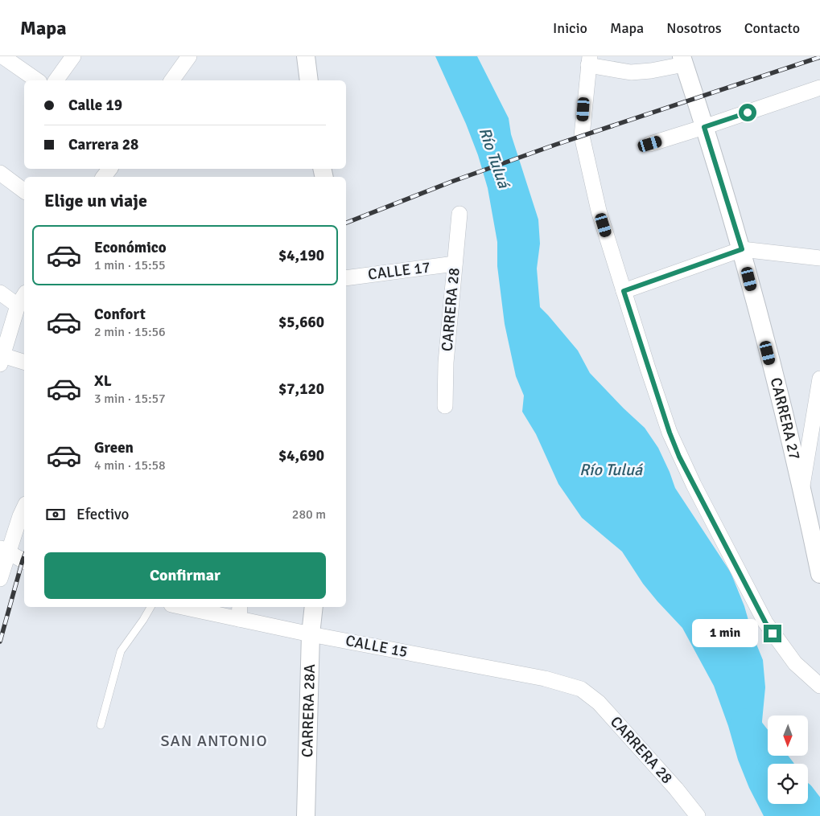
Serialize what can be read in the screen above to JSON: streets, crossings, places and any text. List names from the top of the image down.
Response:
{
  "streets": {
    "street": [
      "CALLE 17",
      "CARRERA 28",
      "CARRERA 27",
      "CALLE 15",
      "CARRERA 28A"
    ]
  },
  "crossings": [
    ["CALLE 17", "CARRERA 28"],
    ["CARRERA 28", "CALLE 15"],
    ["CALLE 15", "CARRERA 28A"]
  ],
  "districts": ["SAN ANTONIO"],
  "water": ["Río Tuluá"],
  "north": "bottom",
  "page": {
    "header": "Mapa",
    "nav": [
      "Inicio",
      "Mapa",
      "Nosotros",
      "Contacto"
    ],
    "banner": ["Calle 19", "Carrera 28"],
    "heading": "Elige un viaje",
    "list": [
      {
        "name": "Económico",
        "note": "1 min · 15:55",
        "value": "$4,190"
      },
      {
        "name": "Confort",
        "note": "2 min · 15:56",
        "value": "$5,660"
      },
      {
        "name": "XL",
        "note": "3 min · 15:57",
        "value": "$7,120"
      },
      {
        "name": "Green",
        "note": "4 min · 15:58",
        "value": "$4,690"
      }
    ],
    "pay": ["Efectivo", "280 m"],
    "buttons": "Confirmar",
    "bubble": "1 min"
  }
}
